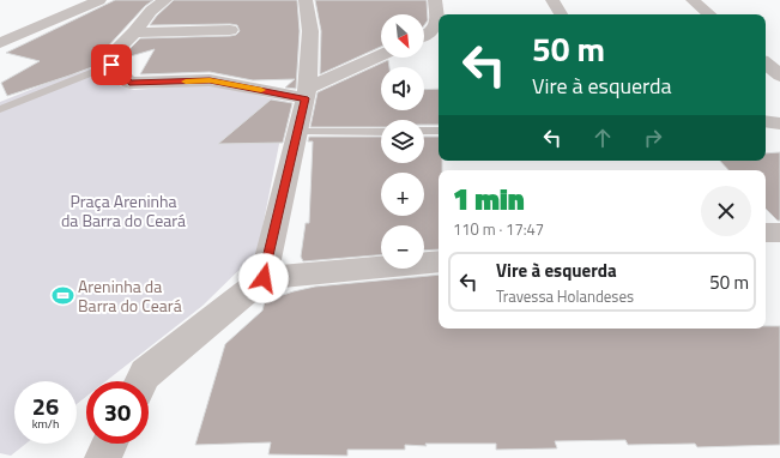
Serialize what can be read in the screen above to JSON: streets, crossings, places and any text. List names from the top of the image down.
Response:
{
  "parks": ["Praça Areninha da Barra do Ceará"],
  "places": {
    "sports": ["Areninha da Barra do Ceará"]
  },
  "north": "bottom right",
  "page": {
    "map_buttons": ["+", "−"],
    "turn": ["50 m", "Vire à esquerda"],
    "heading": ["1 min", "110 m · 17:47"],
    "list": [
      {
        "name": "Vire à esquerda",
        "note": "Travessa Holandeses",
        "value": "50 m"
      }
    ],
    "speed": "26 km/h",
    "limit": "30"
  }
}
